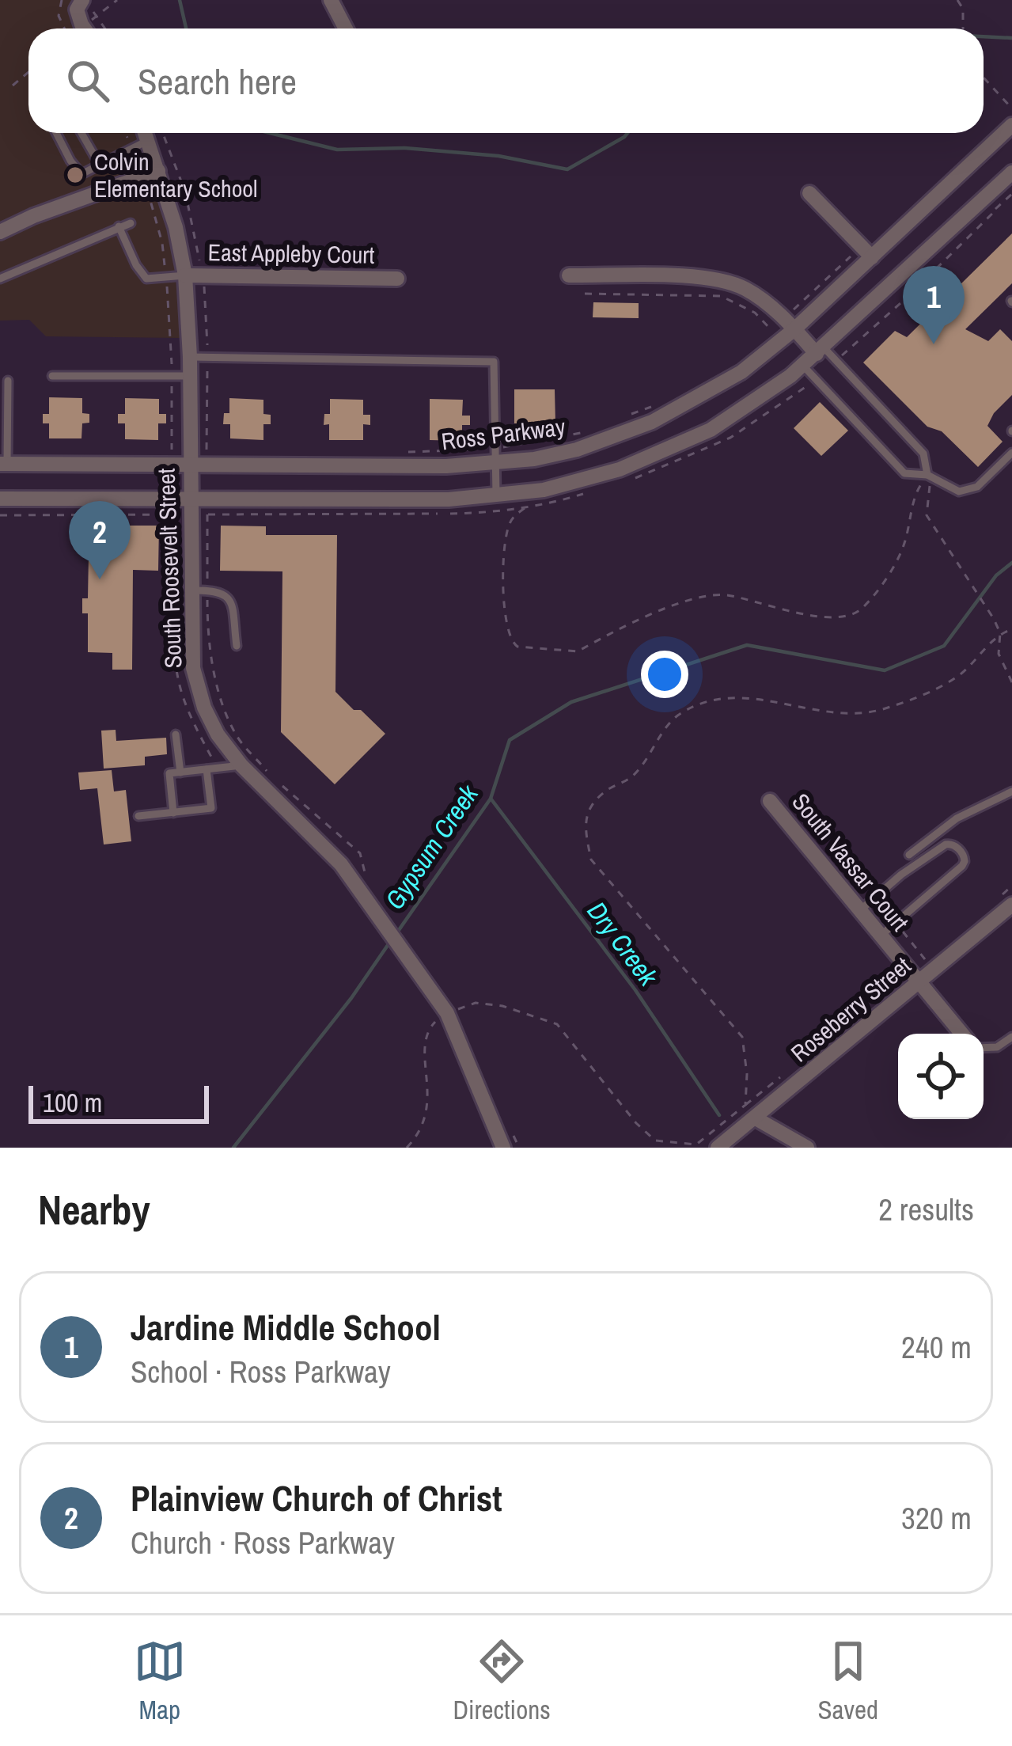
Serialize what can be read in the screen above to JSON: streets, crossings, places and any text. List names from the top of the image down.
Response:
{
  "streets": {
    "street": [
      "East Appleby Court",
      "Ross Parkway",
      "South Roosevelt Street",
      "South Vassar Court",
      "Roseberry Street"
    ]
  },
  "crossings": [
    ["East Appleby Court", "South Roosevelt Street"],
    ["Ross Parkway", "South Roosevelt Street"],
    ["South Vassar Court", "Roseberry Street"]
  ],
  "water": ["Gypsum Creek", "Dry Creek"],
  "places": ["Colvin Elementary School"],
  "scale_bar": "100 m",
  "page": {
    "search": "Search here",
    "pins": ["1", "2"],
    "scale": "100 m",
    "heading": ["Nearby", "2 results"],
    "list": [
      {
        "mark": "1",
        "name": "Jardine Middle School",
        "note": "School · Ross Parkway",
        "value": "240 m"
      },
      {
        "mark": "2",
        "name": "Plainview Church of Christ",
        "note": "Church · Ross Parkway",
        "value": "320 m"
      }
    ],
    "nav": ["Map", "Directions", "Saved"]
  }
}
